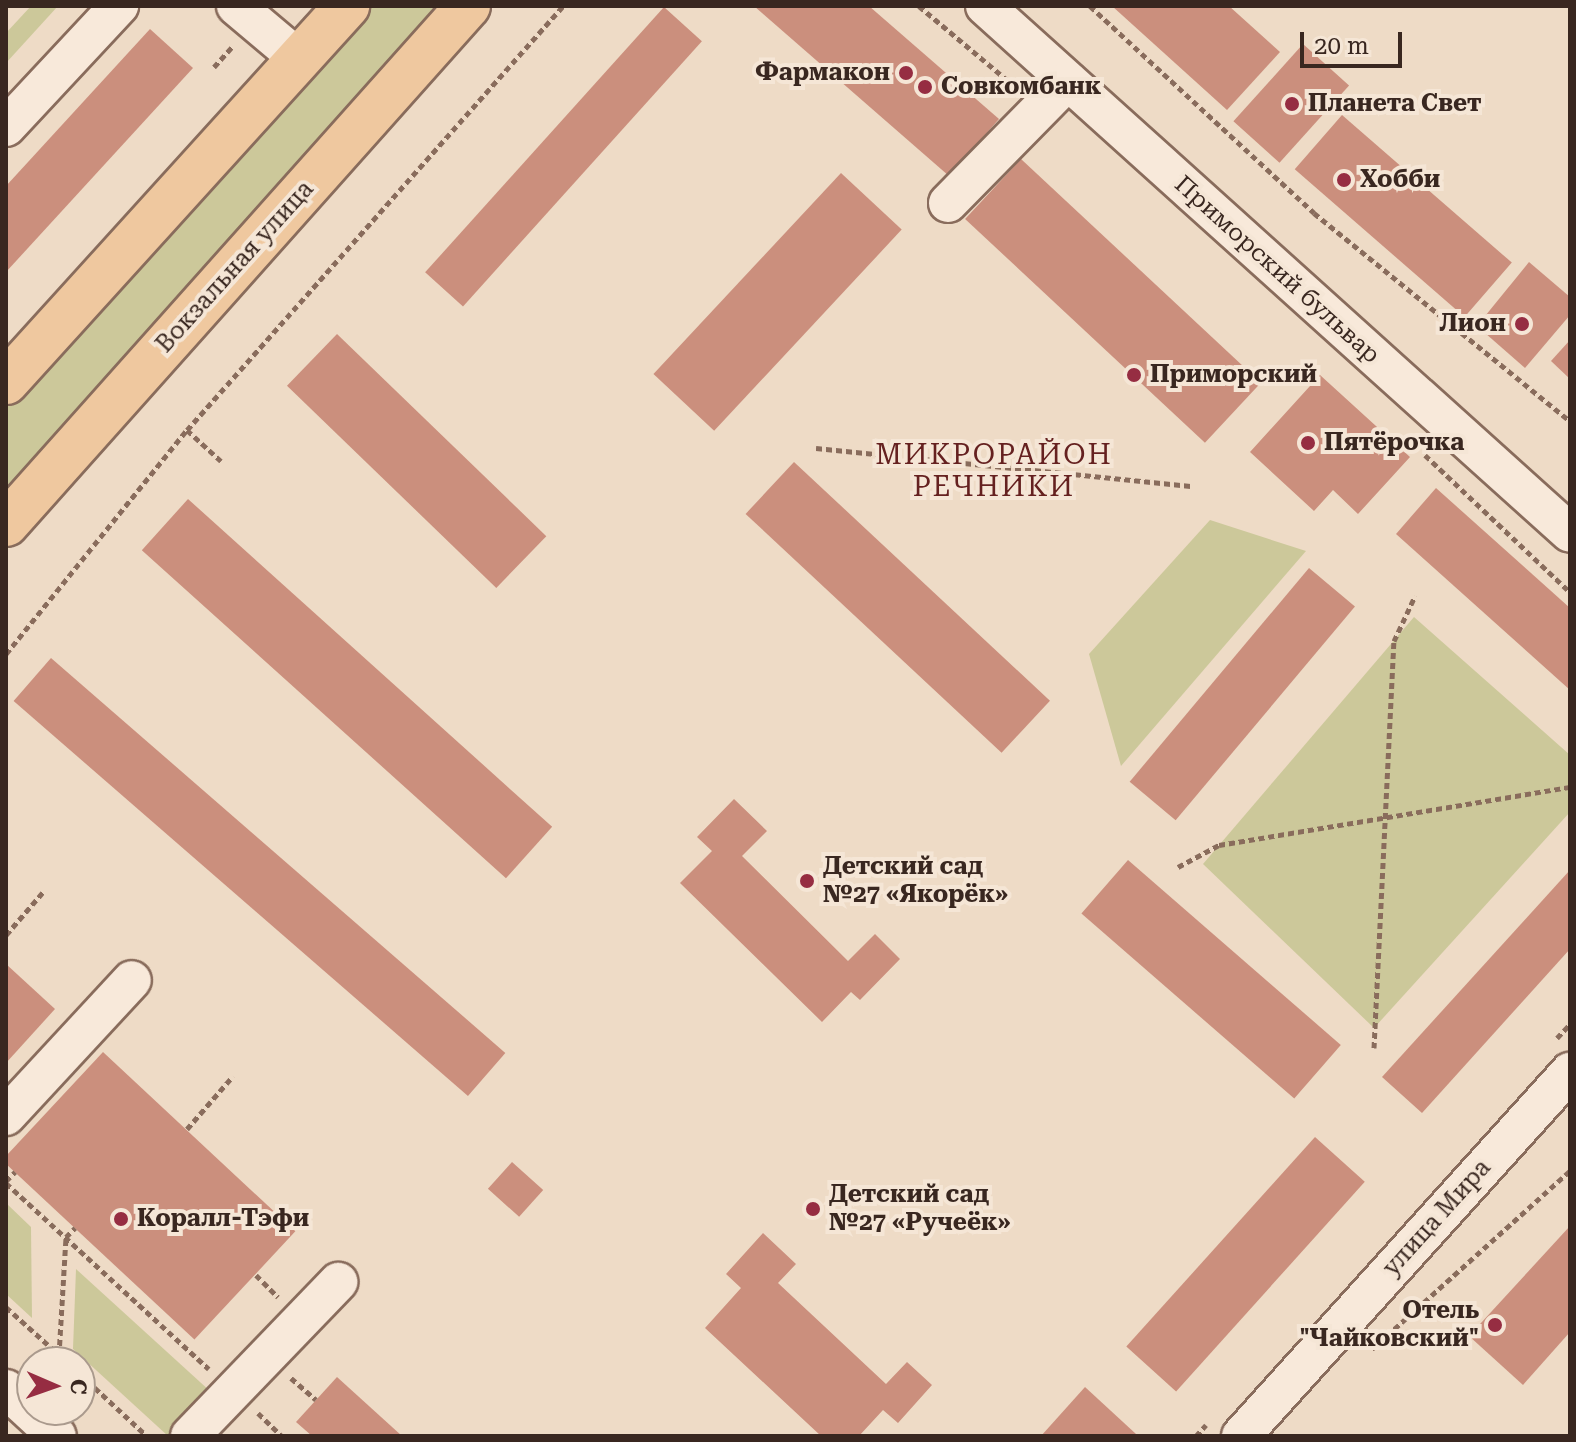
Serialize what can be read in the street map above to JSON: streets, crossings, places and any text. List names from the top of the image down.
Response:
{
  "streets": {
    "main road": ["Вокзальная улица"],
    "street": ["Приморский бульвар", "улица Мира"]
  },
  "districts": ["МИКРОРАЙОН РЕЧНИКИ"],
  "places": [
    "Фармакон",
    "Совкомбанк",
    "Планета Свет",
    "Хобби",
    "Лион",
    "Приморский",
    "Пятёрочка",
    "Детский сад №27 «Якорёк»",
    "Детский сад №27 «Ручеёк»",
    "Коралл-Тэфи",
    "Отель \"Чайковский\""
  ],
  "scale_bar": "20 m",
  "north": "right"
}
